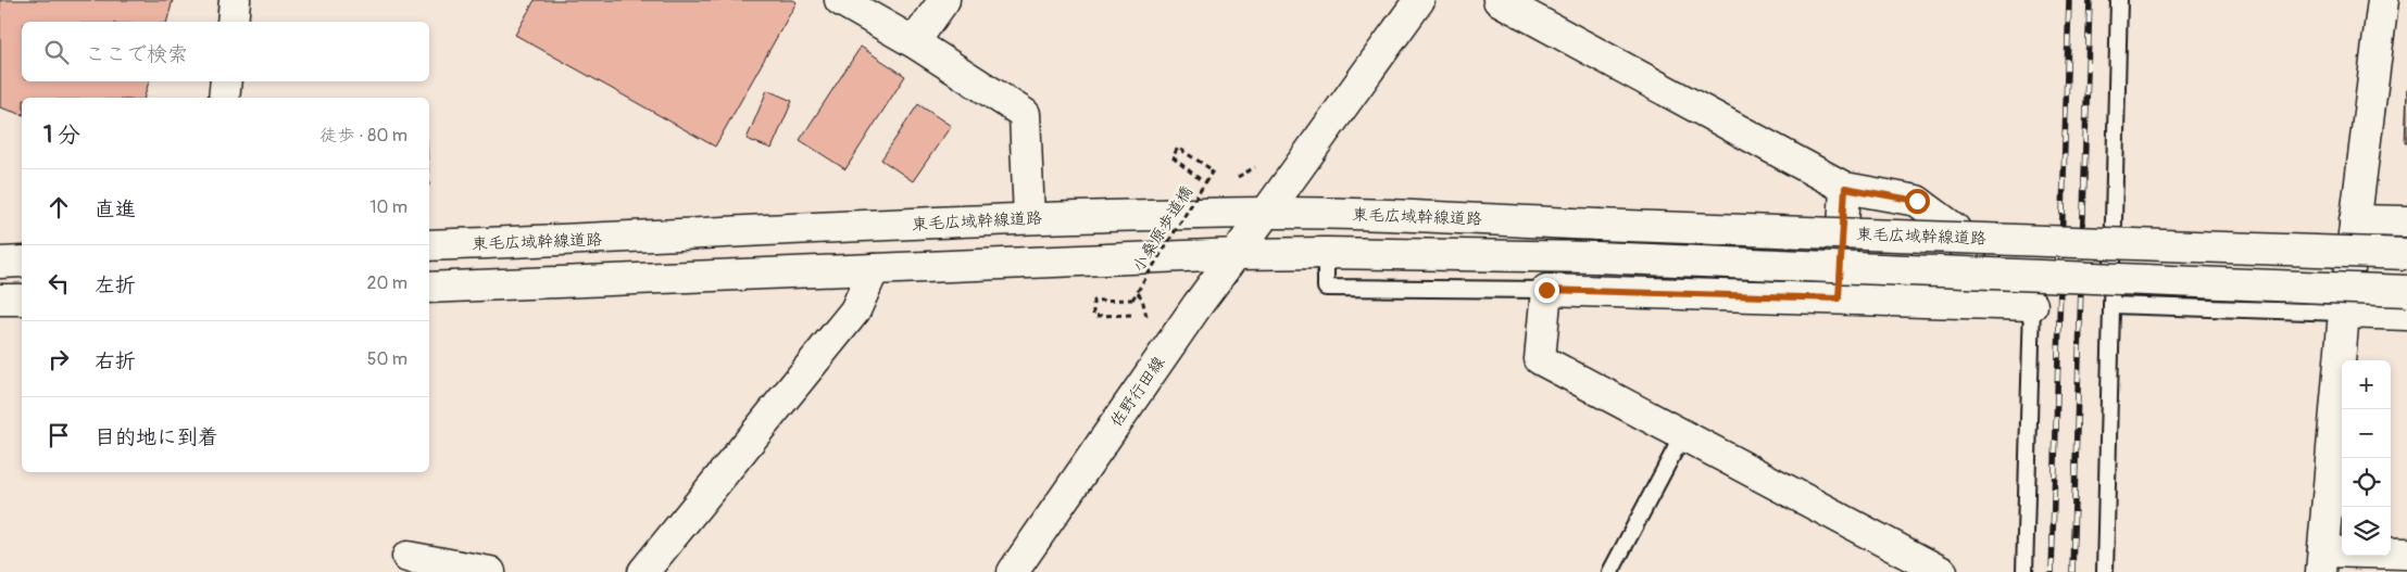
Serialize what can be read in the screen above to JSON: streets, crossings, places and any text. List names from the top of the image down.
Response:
{
  "streets": {
    "main road": ["東毛広域幹線道路", "佐野行田線"],
    "path": ["小桑原歩道橋"]
  },
  "crossings": [
    ["東毛広域幹線道路", "佐野行田線"]
  ],
  "page": {
    "search": "ここで検索",
    "heading": ["1 分", "徒歩 · 80 m"],
    "list": [
      ["直進", "10 m"],
      ["左折", "20 m"],
      ["右折", "50 m"],
      "目的地に到着"
    ],
    "map_buttons": ["+", "−"]
  }
}
